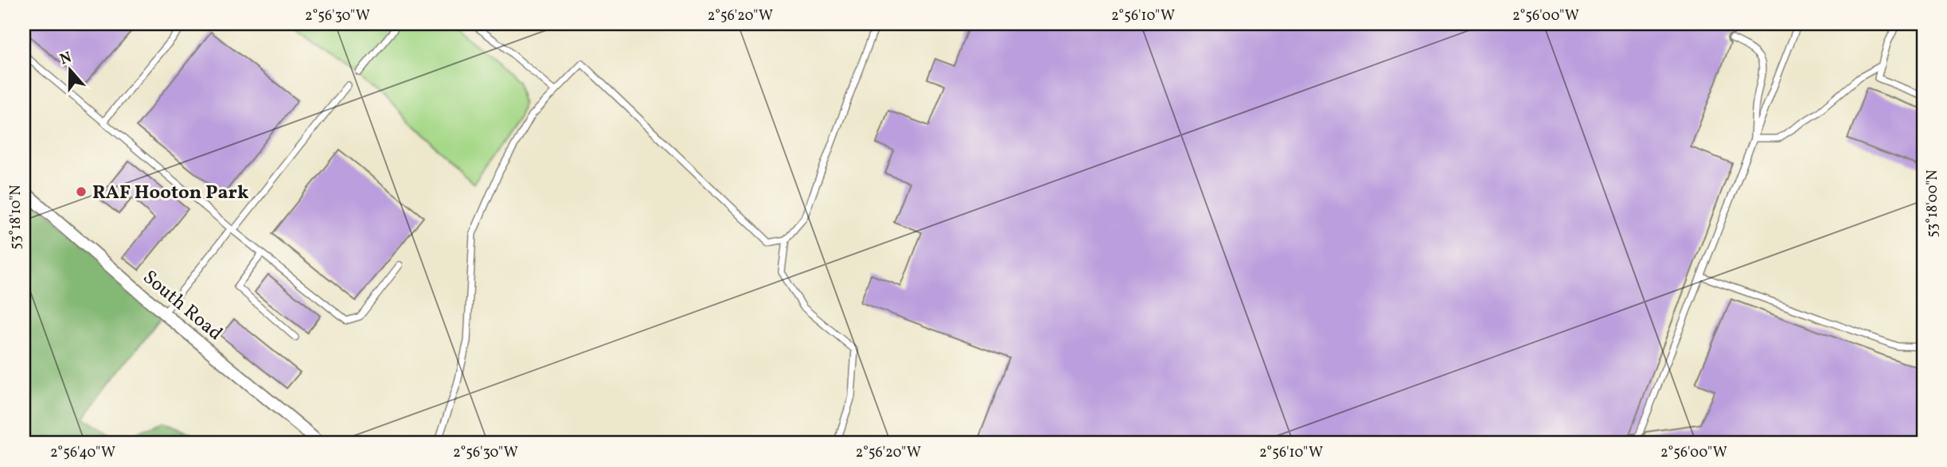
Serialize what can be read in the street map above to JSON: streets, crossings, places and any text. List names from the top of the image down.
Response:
{
  "streets": {
    "street": ["South Road"]
  },
  "places": ["RAF Hooton Park"],
  "north": "top",
  "coordinates": [
    "2°56'30\"W",
    "2°56'20\"W",
    "2°56'10\"W",
    "2°56'00\"W",
    "53°18'00\"N",
    "53°18'10\"N",
    "2°56'40\"W"
  ]
}
